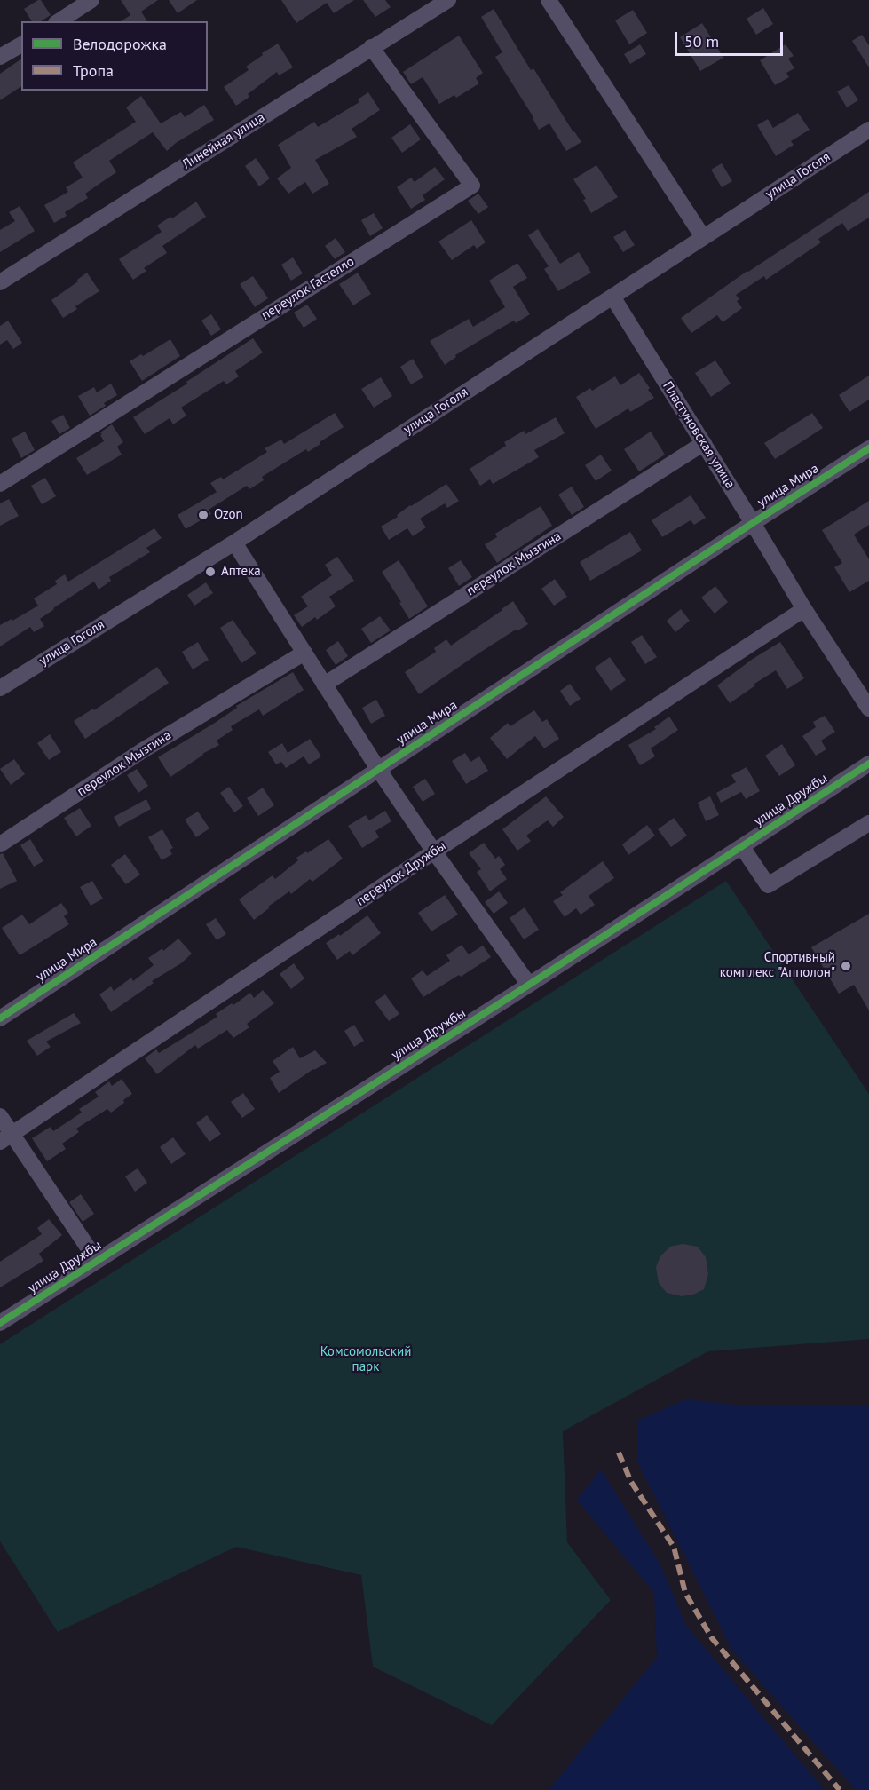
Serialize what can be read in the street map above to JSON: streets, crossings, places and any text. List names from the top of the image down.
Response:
{
  "streets": {
    "street": [
      "Линейная улица",
      "улица Гоголя",
      "переулок Гастелло",
      "Пластуновская улица",
      "улица Мира",
      "переулок Мызгина",
      "улица Дружбы",
      "переулок Дружбы"
    ]
  },
  "crossings": [
    ["Линейная улица", "переулок Гастелло"],
    ["улица Гоголя", "Пластуновская улица"],
    ["Пластуновская улица", "улица Мира"],
    ["Пластуновская улица", "переулок Мызгина"],
    ["Пластуновская улица", "переулок Дружбы"]
  ],
  "parks": ["Комсомольский парк"],
  "places": ["Ozon", "Аптека", "Спортивный комплекс \"Апполон\""],
  "legend": ["Велодорожка", "Тропа"],
  "scale_bar": "50 m"
}
